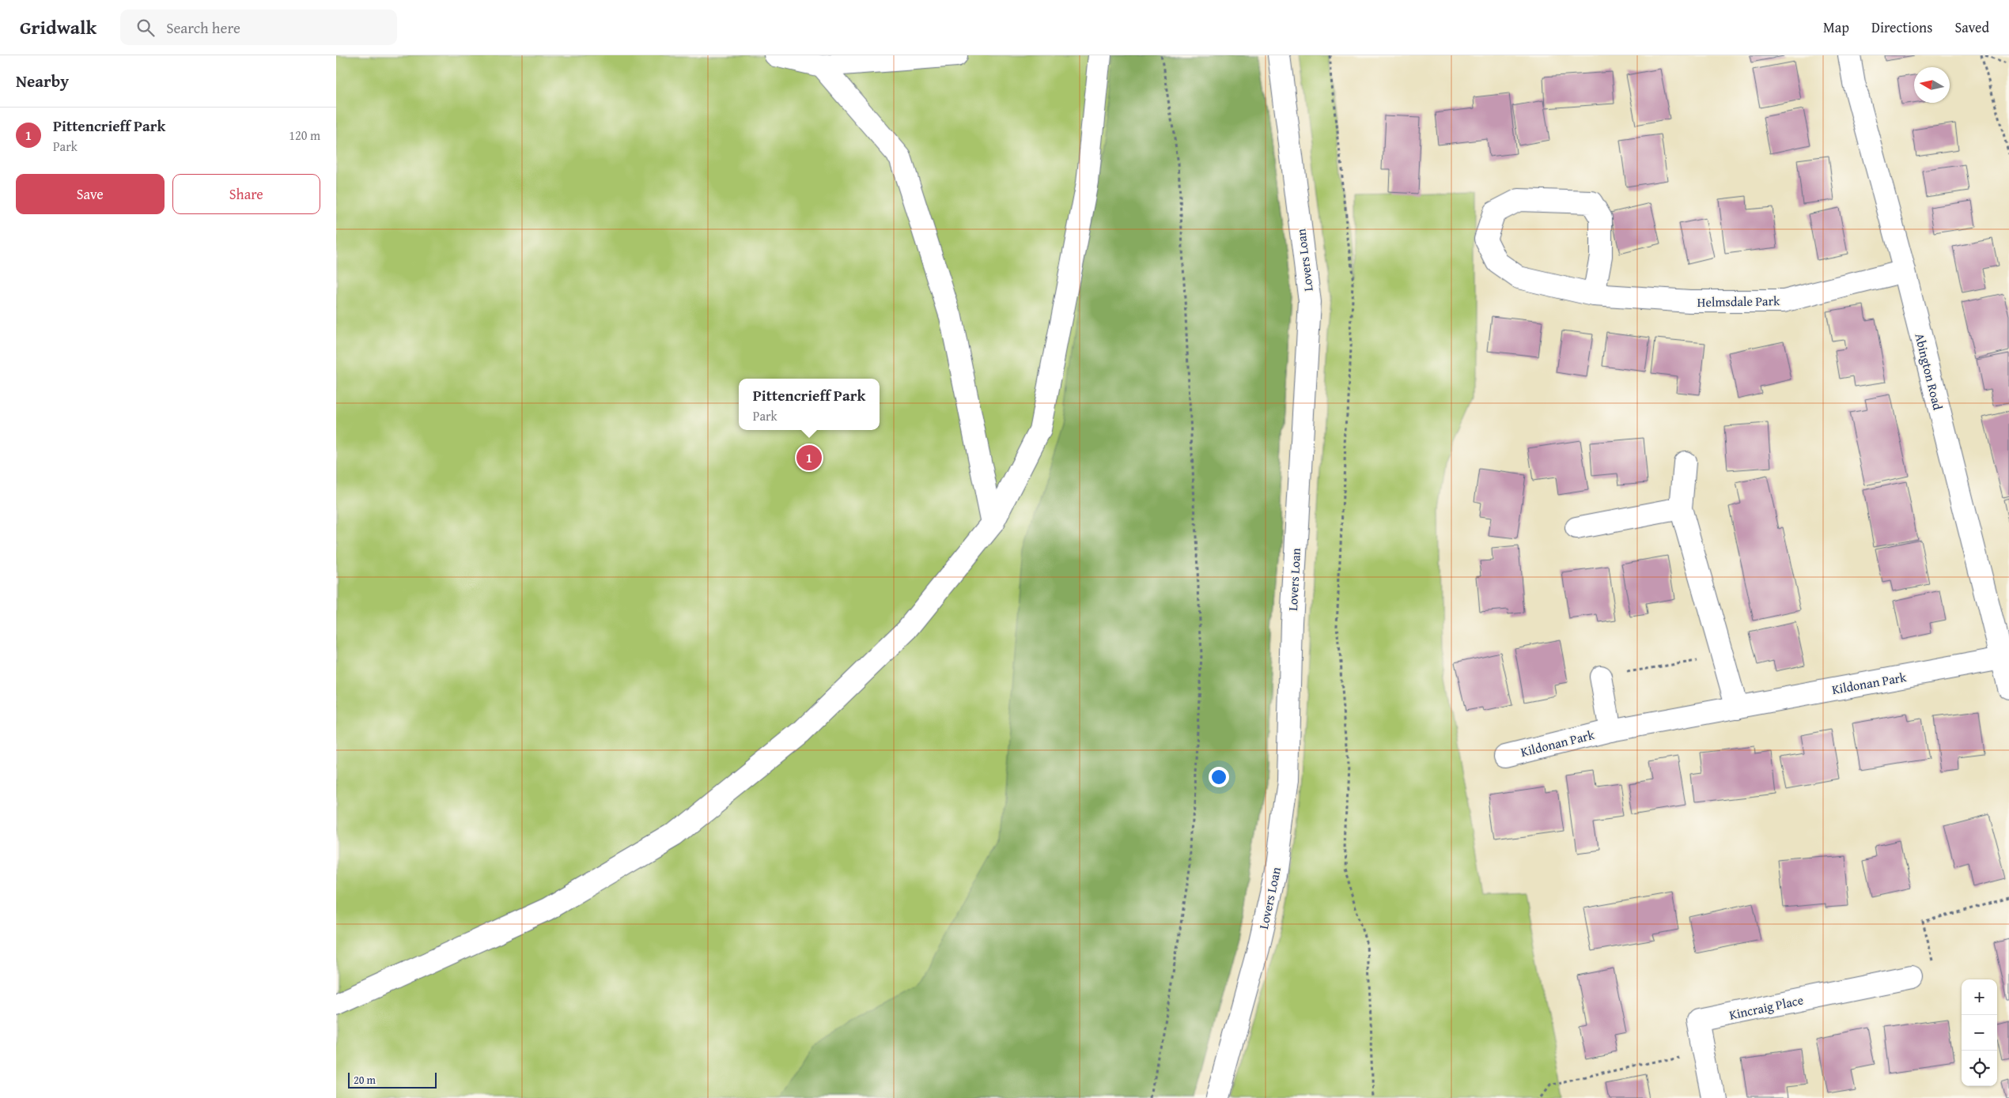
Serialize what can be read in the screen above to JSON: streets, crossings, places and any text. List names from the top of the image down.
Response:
{
  "streets": {
    "street": [
      "Lovers Loan",
      "Helmsdale Park",
      "Abington Road",
      "Kildonan Park",
      "Kincraig Place"
    ]
  },
  "crossings": [
    ["Helmsdale Park", "Abington Road"],
    ["Abington Road", "Kildonan Park"]
  ],
  "scale_bar": "20 m",
  "north": "left",
  "page": {
    "header": "Gridwalk",
    "search": "Search here",
    "nav": ["Map", "Directions", "Saved"],
    "heading": "Nearby",
    "list": [
      {
        "mark": "1",
        "name": "Pittencrieff Park",
        "note": "Park",
        "value": "120 m"
      }
    ],
    "buttons": ["Save", "Share"],
    "popup": ["Pittencrieff Park", "Park"],
    "pins": "1",
    "map_buttons": ["+", "−"],
    "scale": "20 m"
  }
}
